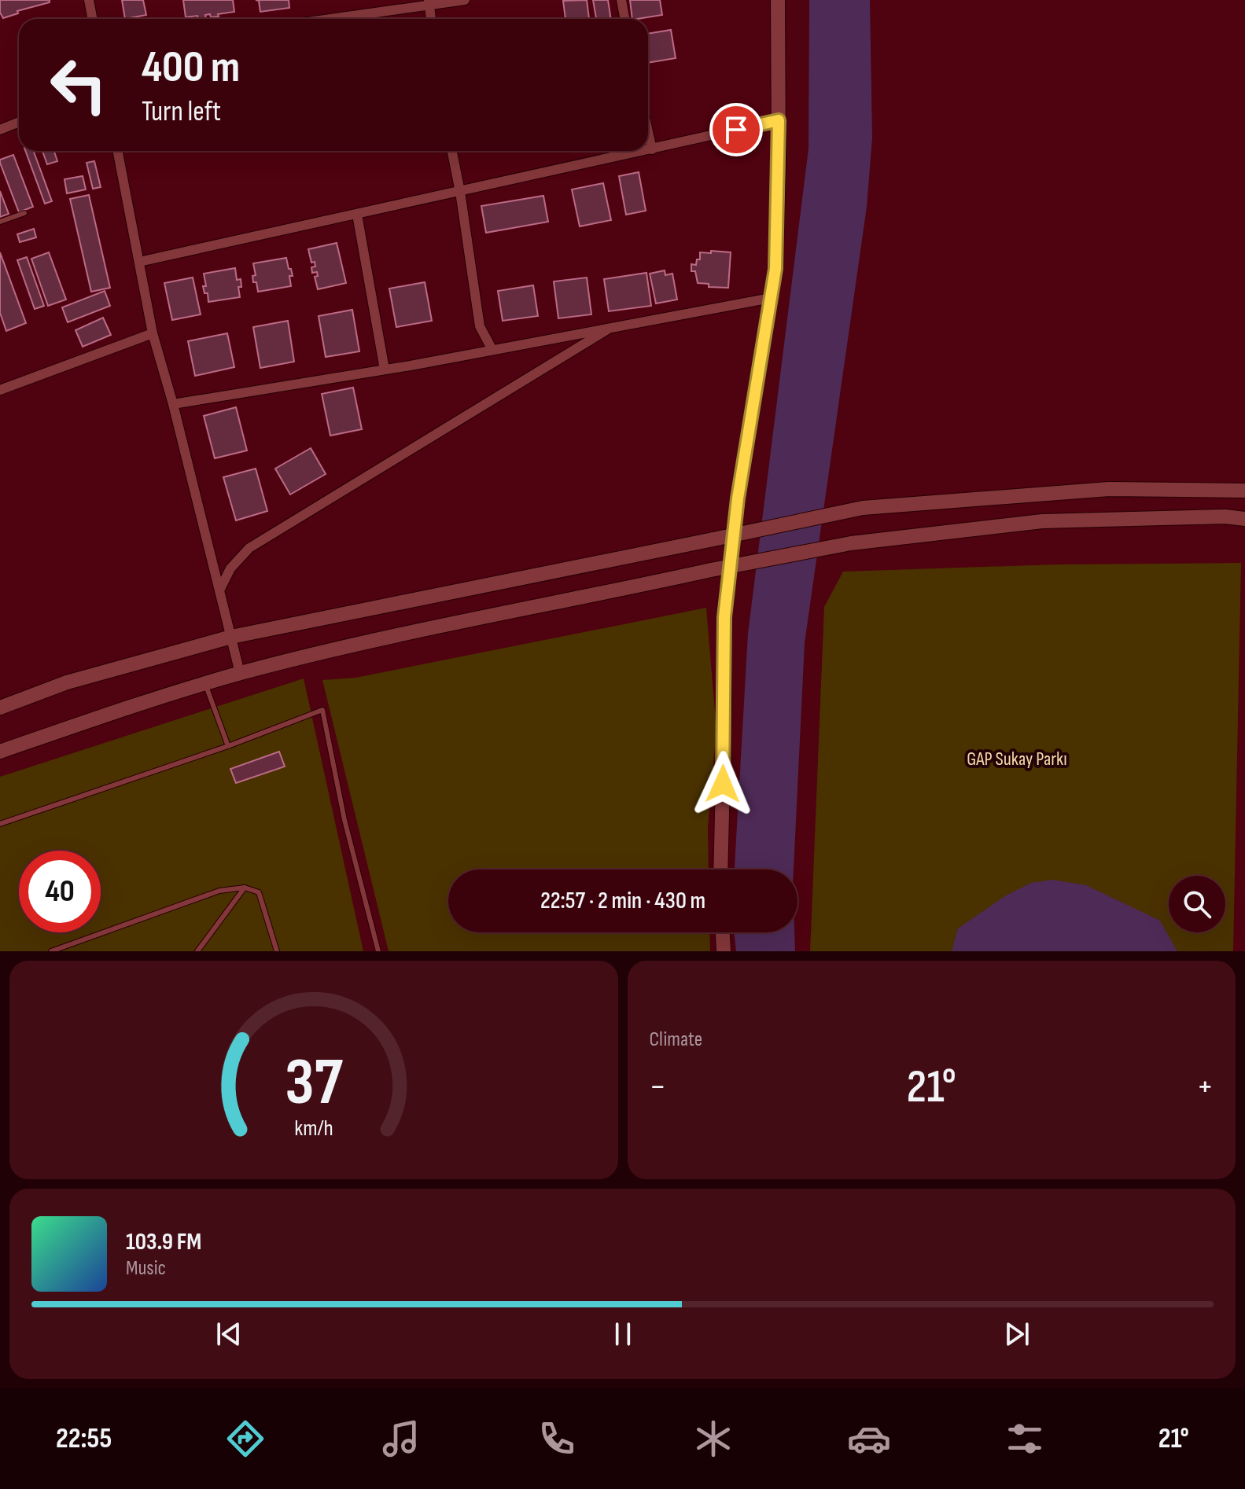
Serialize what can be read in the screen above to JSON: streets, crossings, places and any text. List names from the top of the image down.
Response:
{
  "parks": ["GAP Sukay Parkı"],
  "page": {
    "turn": ["400 m", "Turn left"],
    "limit": "40",
    "trip": "22:57 · 2 min · 430 m",
    "tile": "Climate",
    "heat": ["−", "21°", "+"],
    "song": ["103.9 FM", "Music"],
    "tabs": ["22:55", "21°"],
    "gauge": ["37", "km/h"]
  }
}
